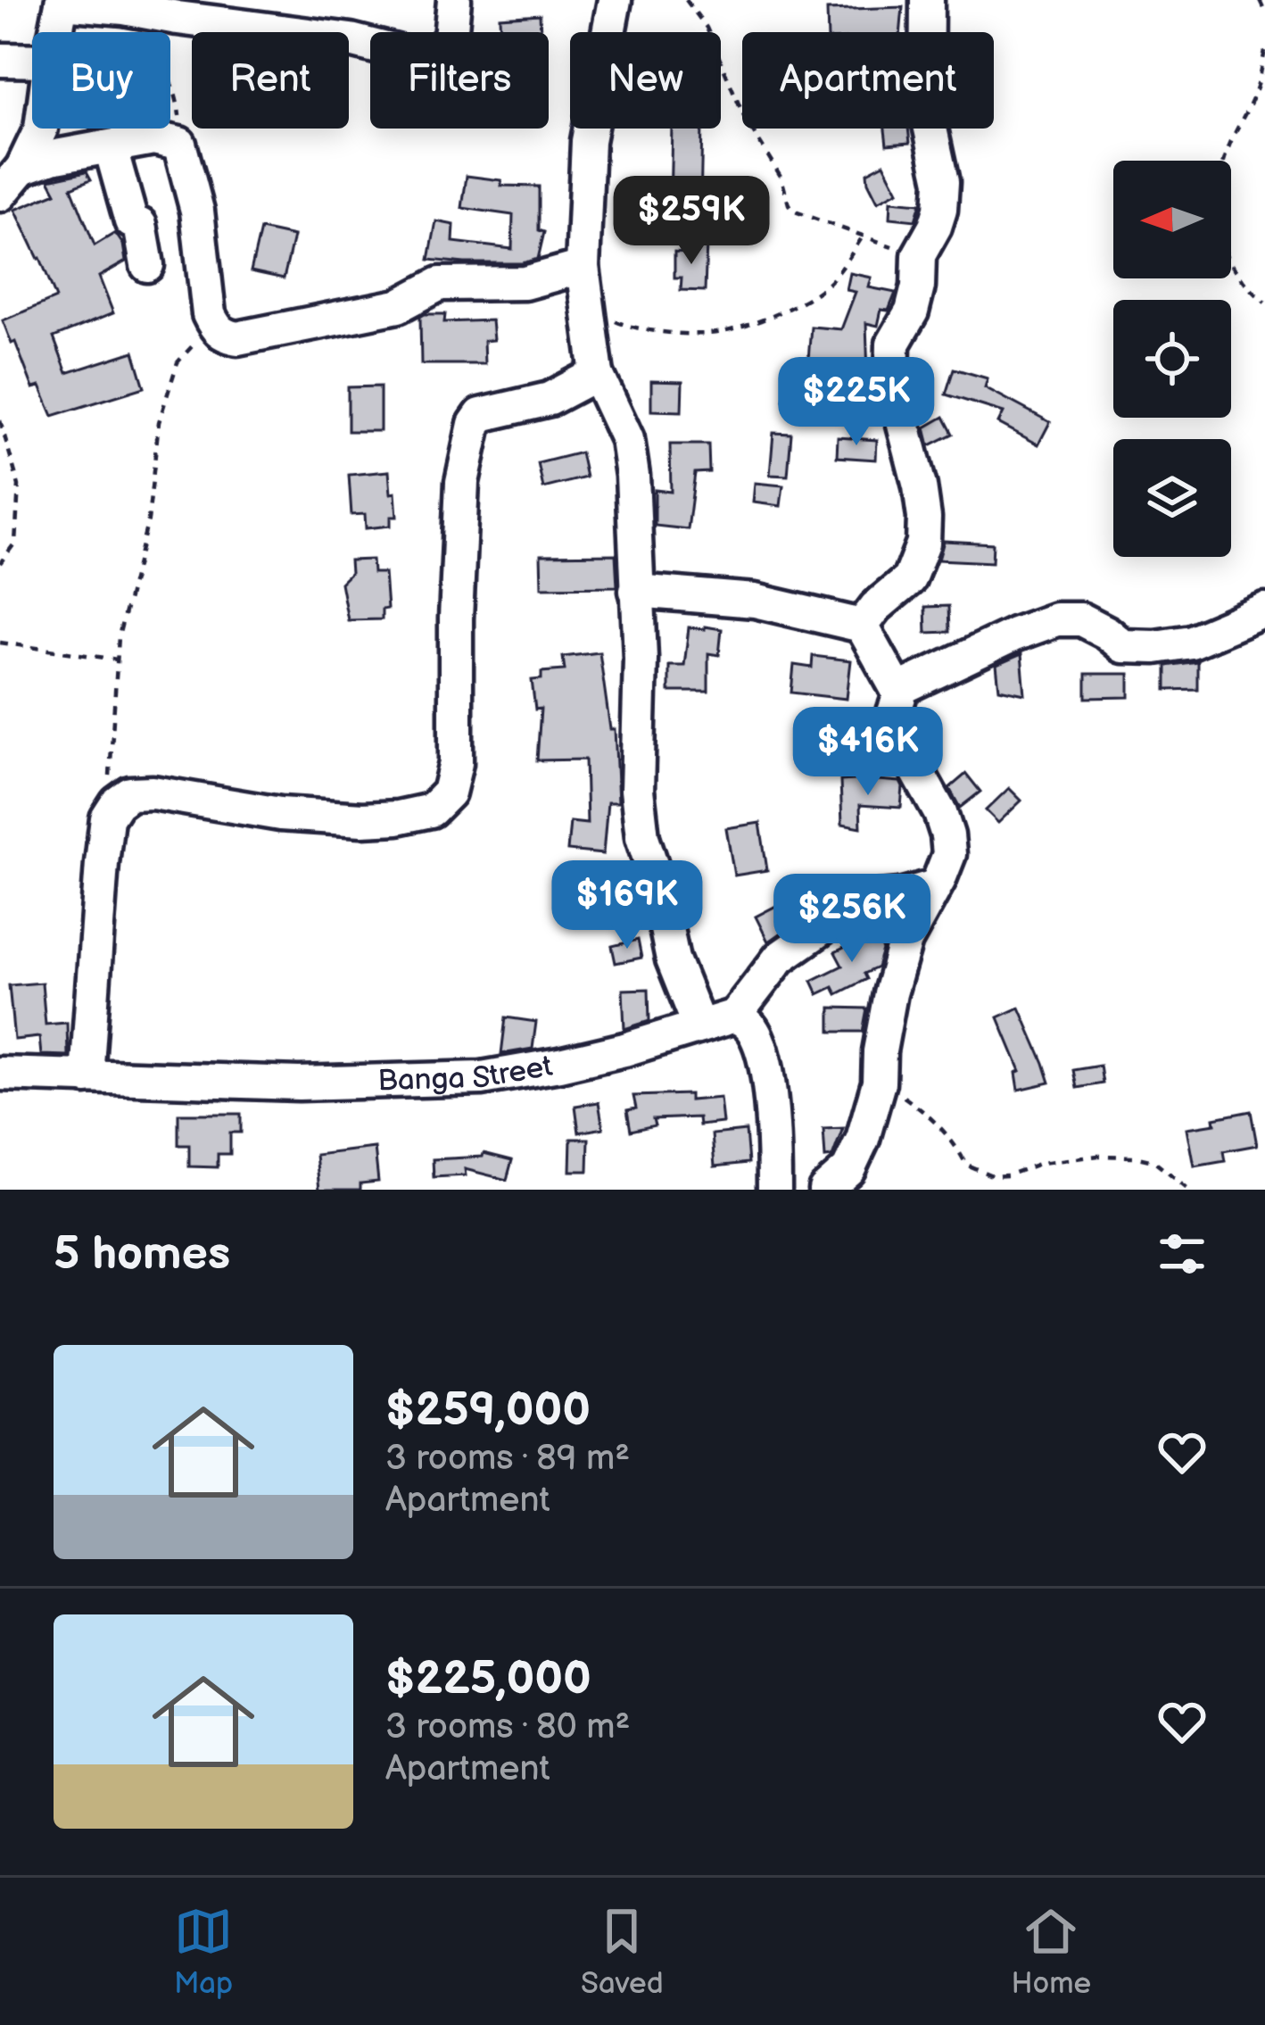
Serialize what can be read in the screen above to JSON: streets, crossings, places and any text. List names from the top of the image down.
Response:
{
  "streets": {
    "street": ["Banga Street"]
  },
  "north": "left",
  "page": {
    "chip": [
      "Buy",
      "Rent",
      "Filters",
      "New",
      "Apartment"
    ],
    "price": [
      "$259K",
      "$225K",
      "$416K",
      "$169K",
      "$256K"
    ],
    "heading": "5 homes",
    "list": [
      {
        "name": "$259,000",
        "note": "3 rooms · 89 m² · Apartment"
      },
      {
        "name": "$225,000",
        "note": "3 rooms · 80 m² · Apartment"
      }
    ],
    "tabs": ["Map", "Saved", "Home"]
  }
}
